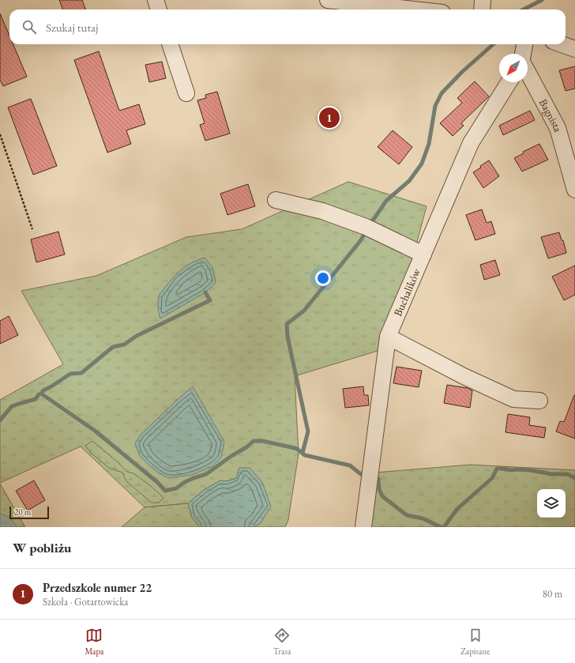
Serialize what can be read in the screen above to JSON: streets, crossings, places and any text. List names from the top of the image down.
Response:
{
  "streets": {
    "street": ["Bagnista", "Buchalików"]
  },
  "scale_bar": "20 m",
  "north": "bottom left",
  "page": {
    "search": "Szukaj tutaj",
    "pins": "1",
    "scale": "20 m",
    "heading": "W pobliżu",
    "list": [
      {
        "mark": "1",
        "name": "Przedszkole numer 22",
        "note": "Szkoła · Gotartowicka",
        "value": "80 m"
      }
    ],
    "nav": ["Mapa", "Trasa", "Zapisane"]
  }
}
